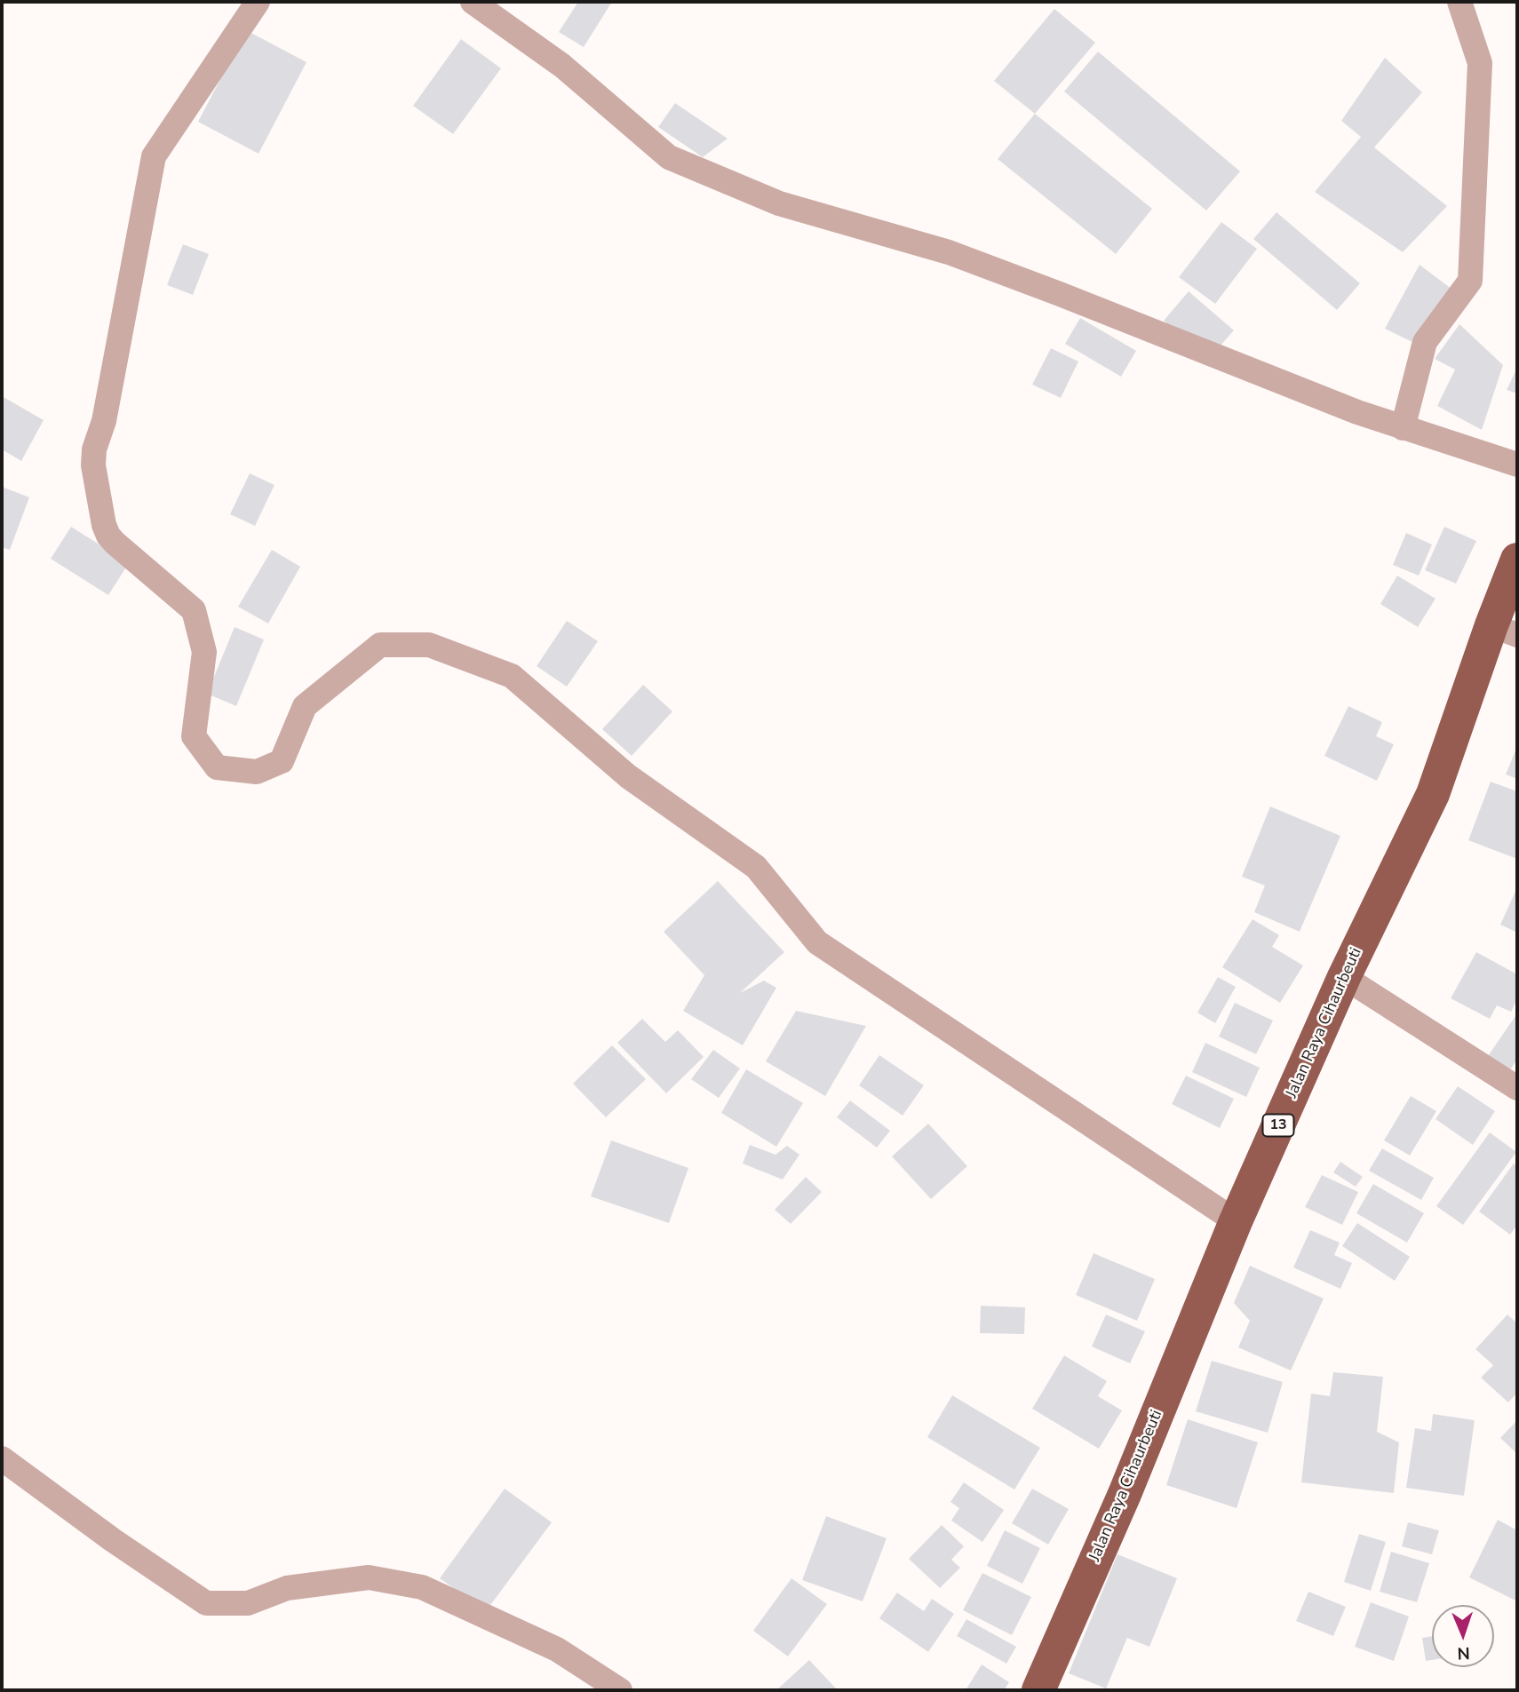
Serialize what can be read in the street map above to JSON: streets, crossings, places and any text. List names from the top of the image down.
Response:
{
  "streets": {
    "highway": ["Jalan Raya Cihaurbeuti", "13"]
  },
  "north": "bottom"
}
